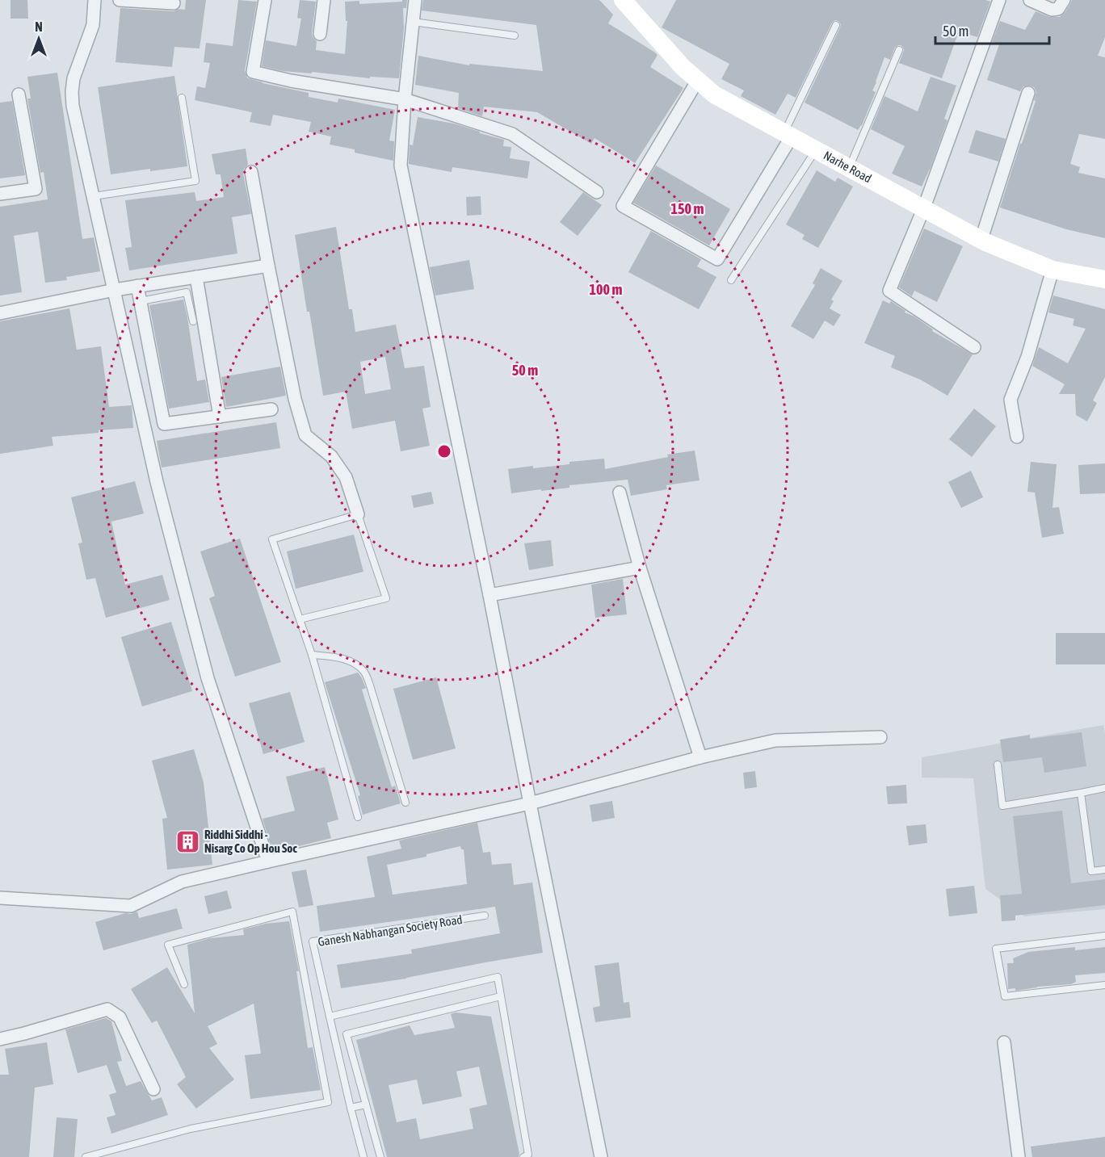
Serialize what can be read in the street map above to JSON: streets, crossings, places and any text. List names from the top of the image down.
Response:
{
  "streets": {
    "street": ["Narhe Road"],
    "lane": ["Ganesh Nabhangan Society Road"]
  },
  "places": {
    "building": ["Riddhi Siddhi - Nisarg Co Op Hou Soc"]
  },
  "scale_bar": "50 m",
  "north": "top",
  "rings": ["150 m", "100 m", "50 m"]
}
